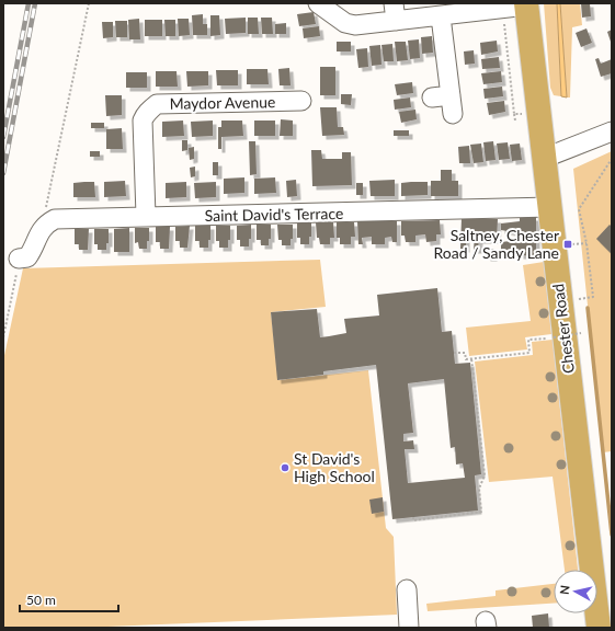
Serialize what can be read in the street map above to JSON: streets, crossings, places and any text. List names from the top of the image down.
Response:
{
  "streets": {
    "main road": ["Chester Road"],
    "street": ["Maydor Avenue", "Saint David's Terrace"]
  },
  "crossings": [
    ["Maydor Avenue", "Saint David's Terrace"],
    ["Saint David's Terrace", "Chester Road"]
  ],
  "places": {
    "transit": ["Saltney, Chester Road / Sandy Lane"],
    "other": ["St David's High School"]
  },
  "scale_bar": "50 m",
  "north": "left"
}
